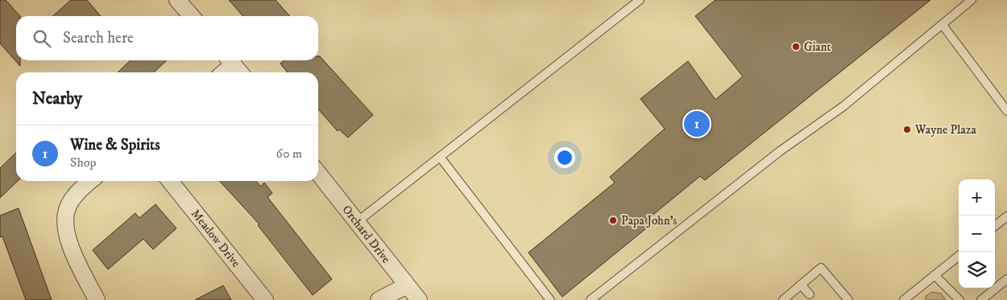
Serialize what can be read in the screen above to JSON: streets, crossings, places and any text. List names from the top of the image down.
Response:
{
  "streets": {
    "street": ["Orchard Drive", "Meadow Drive"]
  },
  "places": ["Giant", "Wayne Plaza", "Papa John's"],
  "page": {
    "search": "Search here",
    "heading": "Nearby",
    "pins": "1",
    "list": [
      {
        "mark": "1",
        "name": "Wine & Spirits",
        "note": "Shop",
        "value": "60 m"
      }
    ],
    "map_buttons": ["+", "−"]
  }
}
